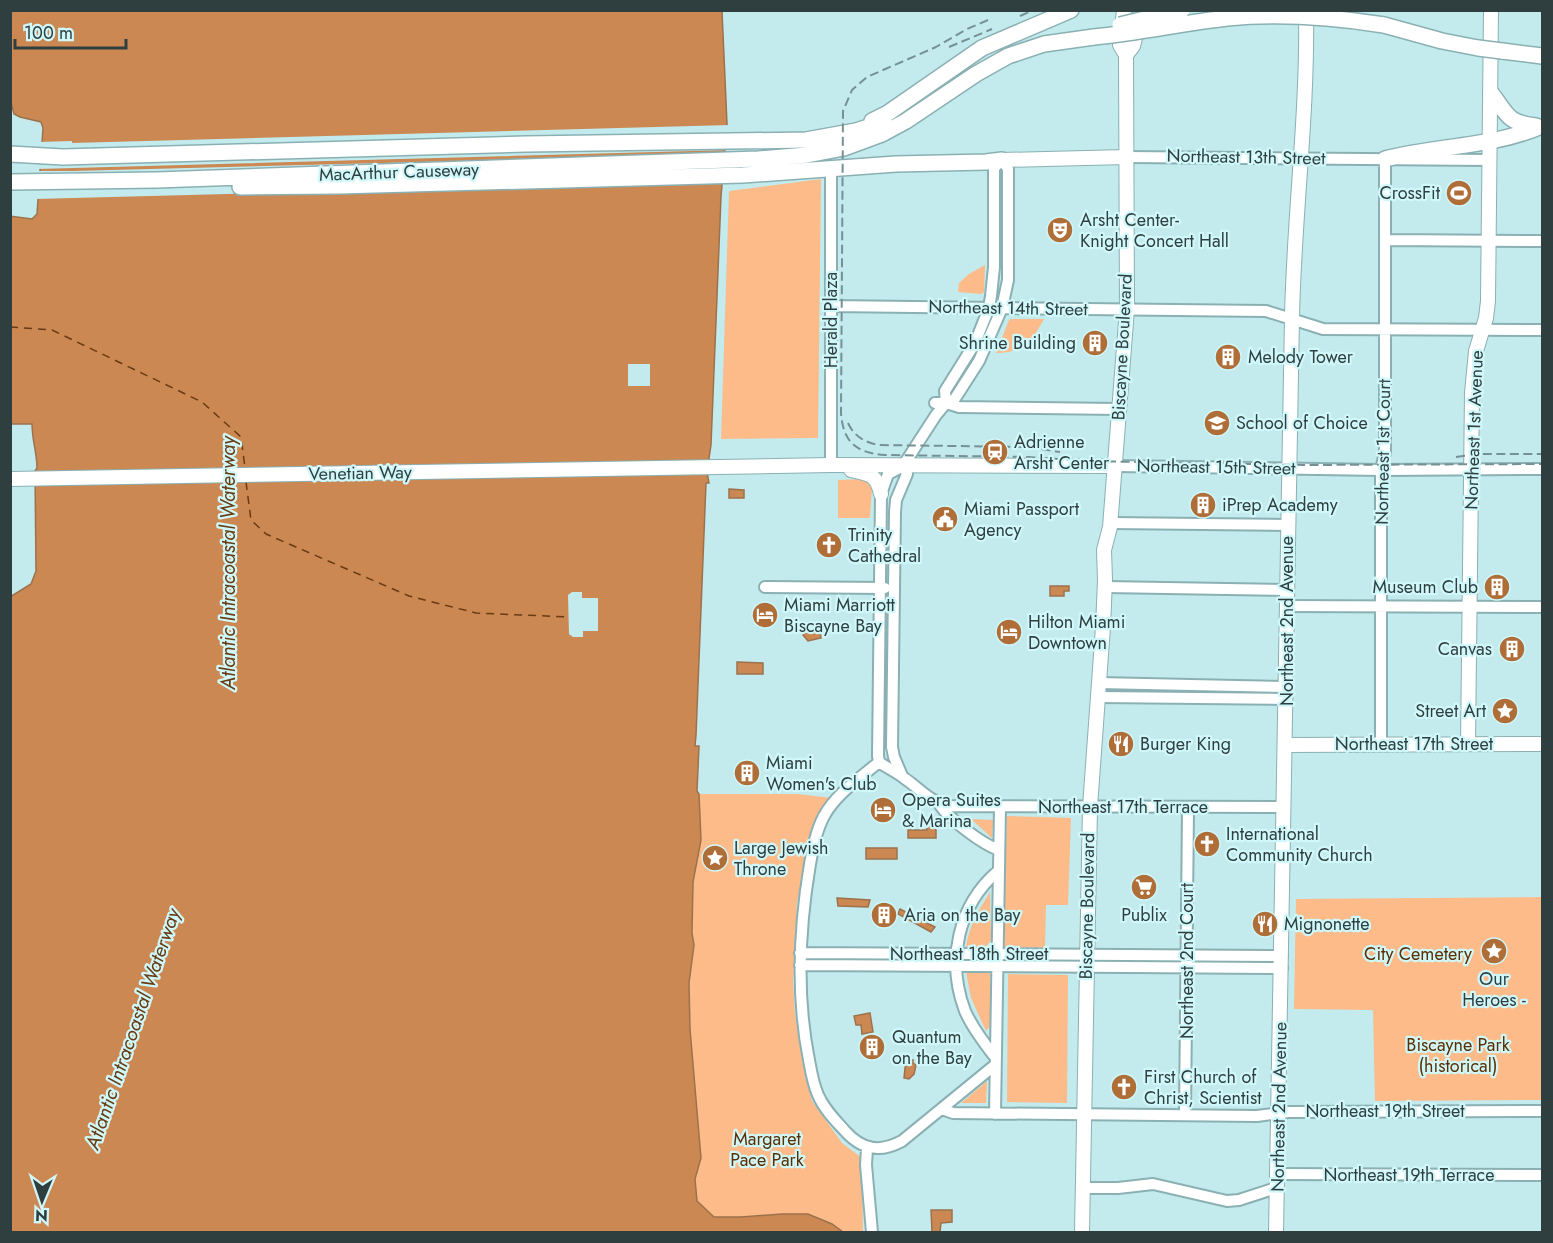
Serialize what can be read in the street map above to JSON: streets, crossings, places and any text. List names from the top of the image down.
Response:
{
  "streets": {
    "highway": ["MacArthur Causeway"],
    "main road": [
      "Northeast 13th Street",
      "Biscayne Boulevard",
      "Northeast 1st Avenue",
      "Northeast 15th Street",
      "Venetian Way",
      "Northeast 2nd Avenue",
      "Northeast 17th Street"
    ],
    "street": [
      "Northeast 14th Street",
      "Herald Plaza",
      "Northeast 1st Court",
      "Northeast 17th Terrace",
      "Northeast 18th Street",
      "Northeast 2nd Court",
      "Northeast 19th Street",
      "Northeast 19th Terrace"
    ]
  },
  "crossings": [
    ["Northeast 13th Street", "Biscayne Boulevard"],
    ["Northeast 13th Street", "Northeast 1st Avenue"],
    ["Northeast 13th Street", "Northeast 1st Court"],
    ["Northeast 13th Street", "Northeast 2nd Avenue"],
    ["Northeast 14th Street", "Herald Plaza"],
    ["Northeast 14th Street", "Biscayne Boulevard"],
    ["Northeast 14th Street", "Northeast 1st Avenue"],
    ["Northeast 14th Street", "Northeast 1st Court"],
    ["Northeast 14th Street", "Northeast 2nd Avenue"],
    ["Herald Plaza", "Northeast 15th Street"],
    ["Biscayne Boulevard", "Northeast 15th Street"],
    ["Biscayne Boulevard", "Northeast 17th Terrace"],
    ["Biscayne Boulevard", "Northeast 18th Street"],
    ["Biscayne Boulevard", "Northeast 19th Street"],
    ["Biscayne Boulevard", "Northeast 19th Terrace"],
    ["Northeast 1st Avenue", "Northeast 15th Street"],
    ["Northeast 1st Avenue", "Northeast 17th Street"],
    ["Northeast 1st Court", "Northeast 15th Street"],
    ["Northeast 1st Court", "Northeast 17th Street"],
    ["Northeast 15th Street", "Venetian Way"],
    ["Northeast 15th Street", "Northeast 2nd Avenue"],
    ["Northeast 2nd Avenue", "Northeast 17th Street"],
    ["Northeast 2nd Avenue", "Northeast 17th Terrace"],
    ["Northeast 2nd Avenue", "Northeast 18th Street"],
    ["Northeast 2nd Avenue", "Northeast 19th Street"],
    ["Northeast 2nd Avenue", "Northeast 19th Terrace"],
    ["Northeast 17th Terrace", "Northeast 2nd Court"],
    ["Northeast 18th Street", "Northeast 2nd Court"],
    ["Northeast 2nd Court", "Northeast 19th Street"]
  ],
  "water": ["Atlantic Intracoastal Waterway"],
  "parks": ["City Cemetery", "Biscayne Park (historical)", "Margaret Pace Park"],
  "places": {
    "sports": ["CrossFit"],
    "theatre": ["Arsht Center- Knight Concert Hall"],
    "building": [
      "Shrine Building",
      "Melody Tower",
      "iPrep Academy",
      "Museum Club",
      "Canvas",
      "Miami Women's Club",
      "Aria on the Bay",
      "Quantum on the Bay"
    ],
    "school or university": ["School of Choice"],
    "station": ["Adrienne Arsht Center"],
    "public building": ["Miami Passport Agency"],
    "church": ["Trinity Cathedral", "International Community Church", "First Church of Christ, Scientist"],
    "hotel": ["Miami Marriott Biscayne Bay", "Hilton Miami Downtown", "Opera Suites & Marina"],
    "place": ["Street Art", "Large Jewish Throne", "Our Heroes -"],
    "restaurant": ["Burger King", "Mignonette"],
    "supermarket": ["Publix"]
  },
  "scale_bar": "100 m",
  "north": "bottom"
}
